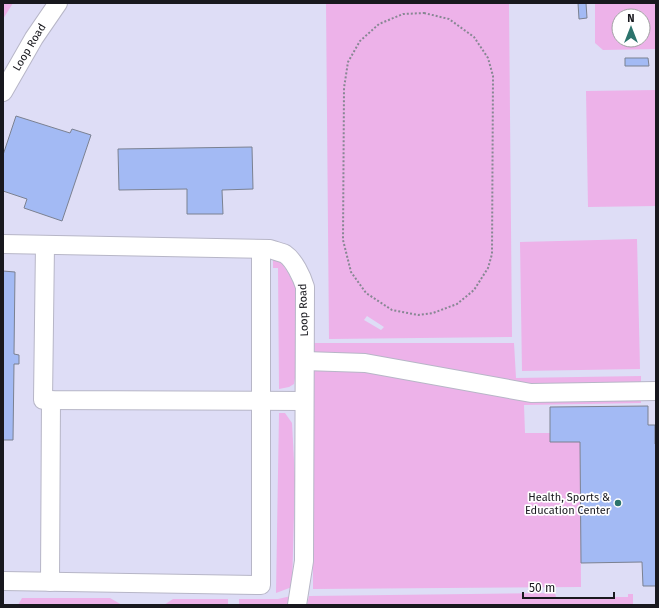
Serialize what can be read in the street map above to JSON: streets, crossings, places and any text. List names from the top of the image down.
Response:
{
  "streets": {
    "lane": ["Loop Road"]
  },
  "places": ["Health, Sports & Education Center"],
  "scale_bar": "50 m",
  "north": "top"
}
